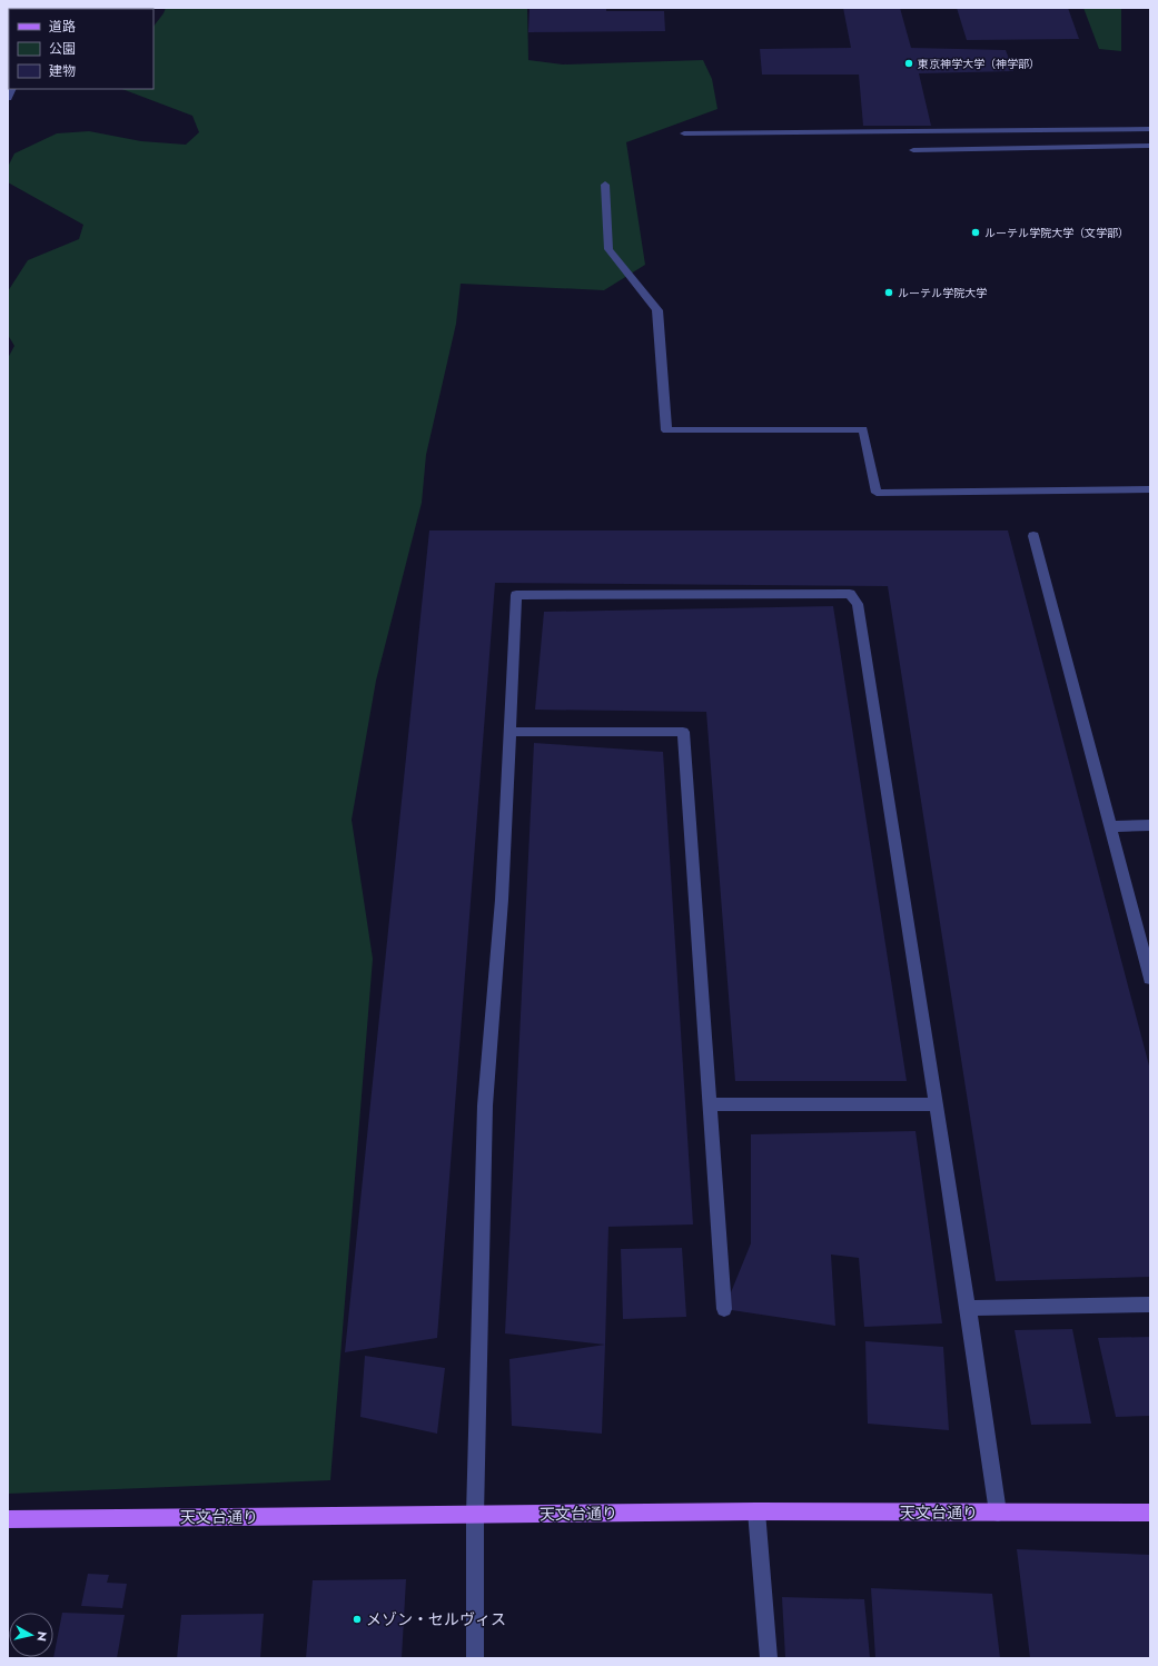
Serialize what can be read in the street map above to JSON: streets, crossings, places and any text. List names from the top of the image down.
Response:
{
  "streets": {
    "main road": ["天文台通り"]
  },
  "places": [
    "東京神学大学（神学部）",
    "ルーテル学院大学（文学部）",
    "ルーテル学院大学",
    "メゾン・セルヴィス"
  ],
  "legend": ["道路", "公園", "建物"],
  "north": "right"
}
